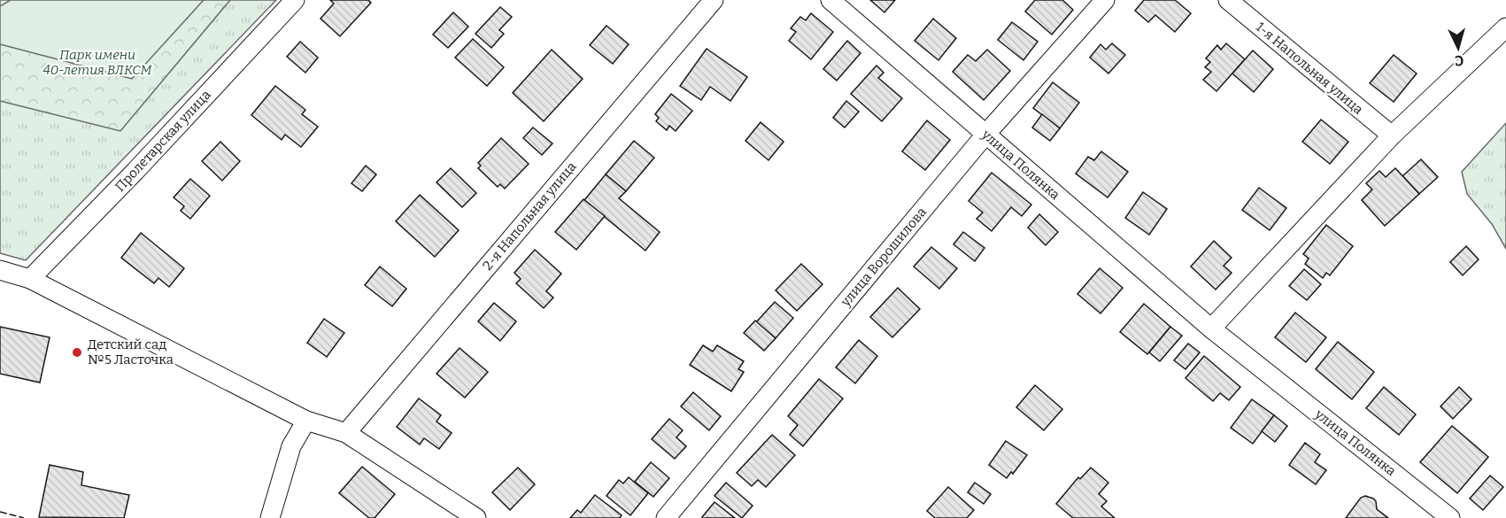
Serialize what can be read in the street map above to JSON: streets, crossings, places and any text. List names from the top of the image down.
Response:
{
  "streets": {
    "street": [
      "1-я Напольная улица",
      "Пролетарская улица",
      "улица Полянка",
      "2-я Напольная улица",
      "улица Ворошилова"
    ]
  },
  "crossings": [
    ["улица Полянка", "улица Ворошилова"]
  ],
  "parks": ["Парк имени 40-летия ВЛКСМ"],
  "places": ["Детский сад №5 Ласточка"],
  "north": "bottom"
}
